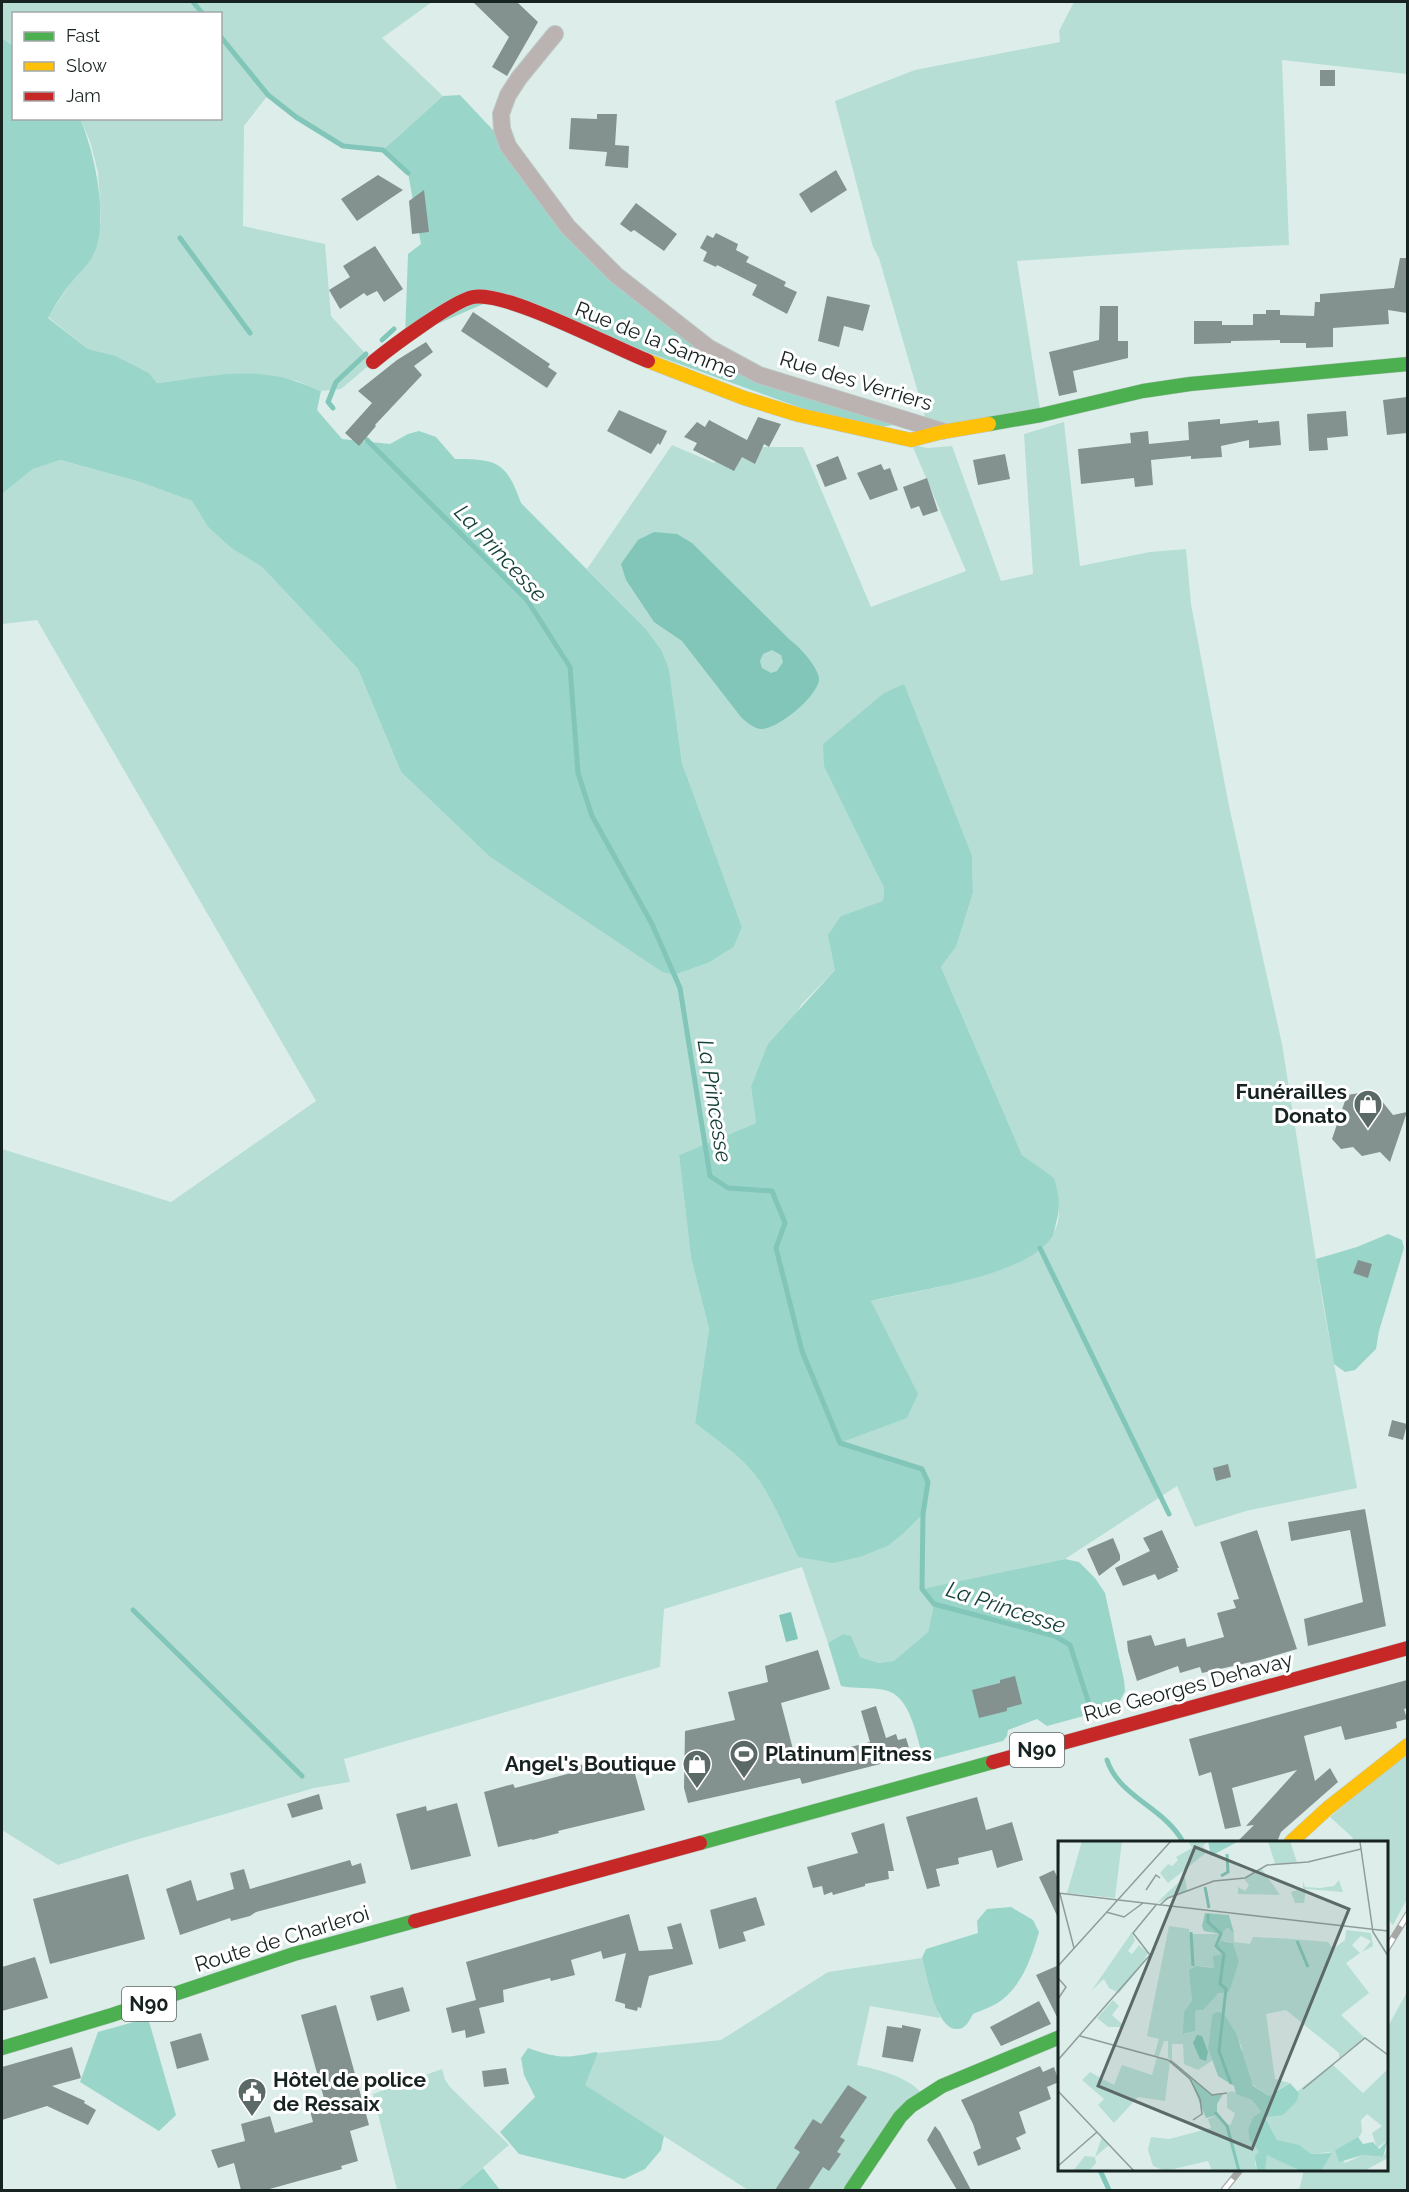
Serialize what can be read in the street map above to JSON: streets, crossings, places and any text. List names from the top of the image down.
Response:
{
  "streets": {
    "main road": [
      "Rue de la Samme",
      "Rue des Verriers",
      "Rue Georges Dehavay",
      "N90",
      "Route de Charleroi"
    ]
  },
  "crossings": [
    ["Rue de la Samme", "Rue des Verriers"],
    ["Rue Georges Dehavay", "Route de Charleroi"],
    ["N90", "Route de Charleroi"]
  ],
  "water": ["La Princesse"],
  "places": {
    "shop": ["Funérailles Donato", "Angel's Boutique"],
    "sports": ["Platinum Fitness"],
    "public building": ["Hôtel de police de Ressaix"]
  },
  "legend": ["Fast", "Slow", "Jam"]
}
